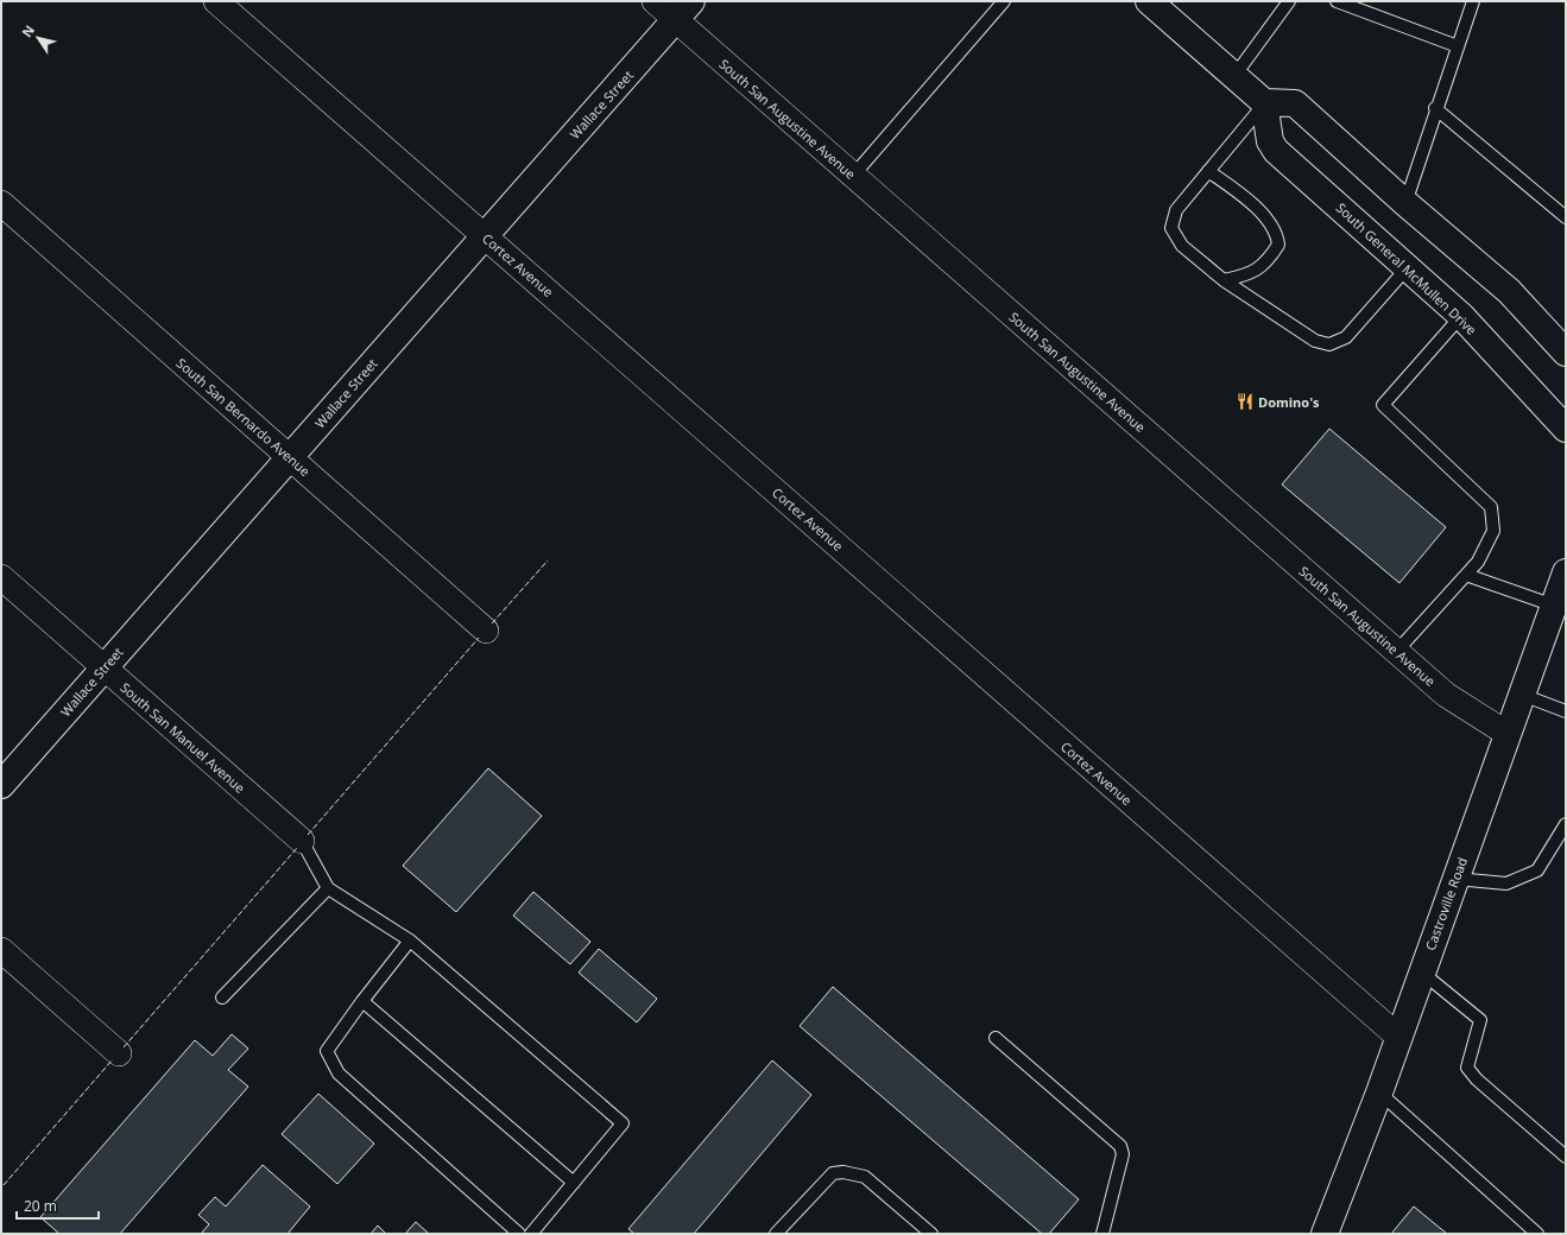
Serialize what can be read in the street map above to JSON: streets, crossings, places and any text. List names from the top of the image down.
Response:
{
  "streets": {
    "main road": ["Wallace Street", "South General McMullen Drive", "Castroville Road"],
    "street": [
      "South San Augustine Avenue",
      "Cortez Avenue",
      "South San Bernardo Avenue",
      "South San Manuel Avenue"
    ]
  },
  "crossings": [
    ["Wallace Street", "South San Augustine Avenue"],
    ["Wallace Street", "Cortez Avenue"],
    ["Wallace Street", "South San Bernardo Avenue"],
    ["Wallace Street", "South San Manuel Avenue"],
    ["South San Augustine Avenue", "Castroville Road"],
    ["Cortez Avenue", "Castroville Road"]
  ],
  "places": {
    "restaurant": ["Domino's"]
  },
  "scale_bar": "20 m",
  "north": "top left"
}
